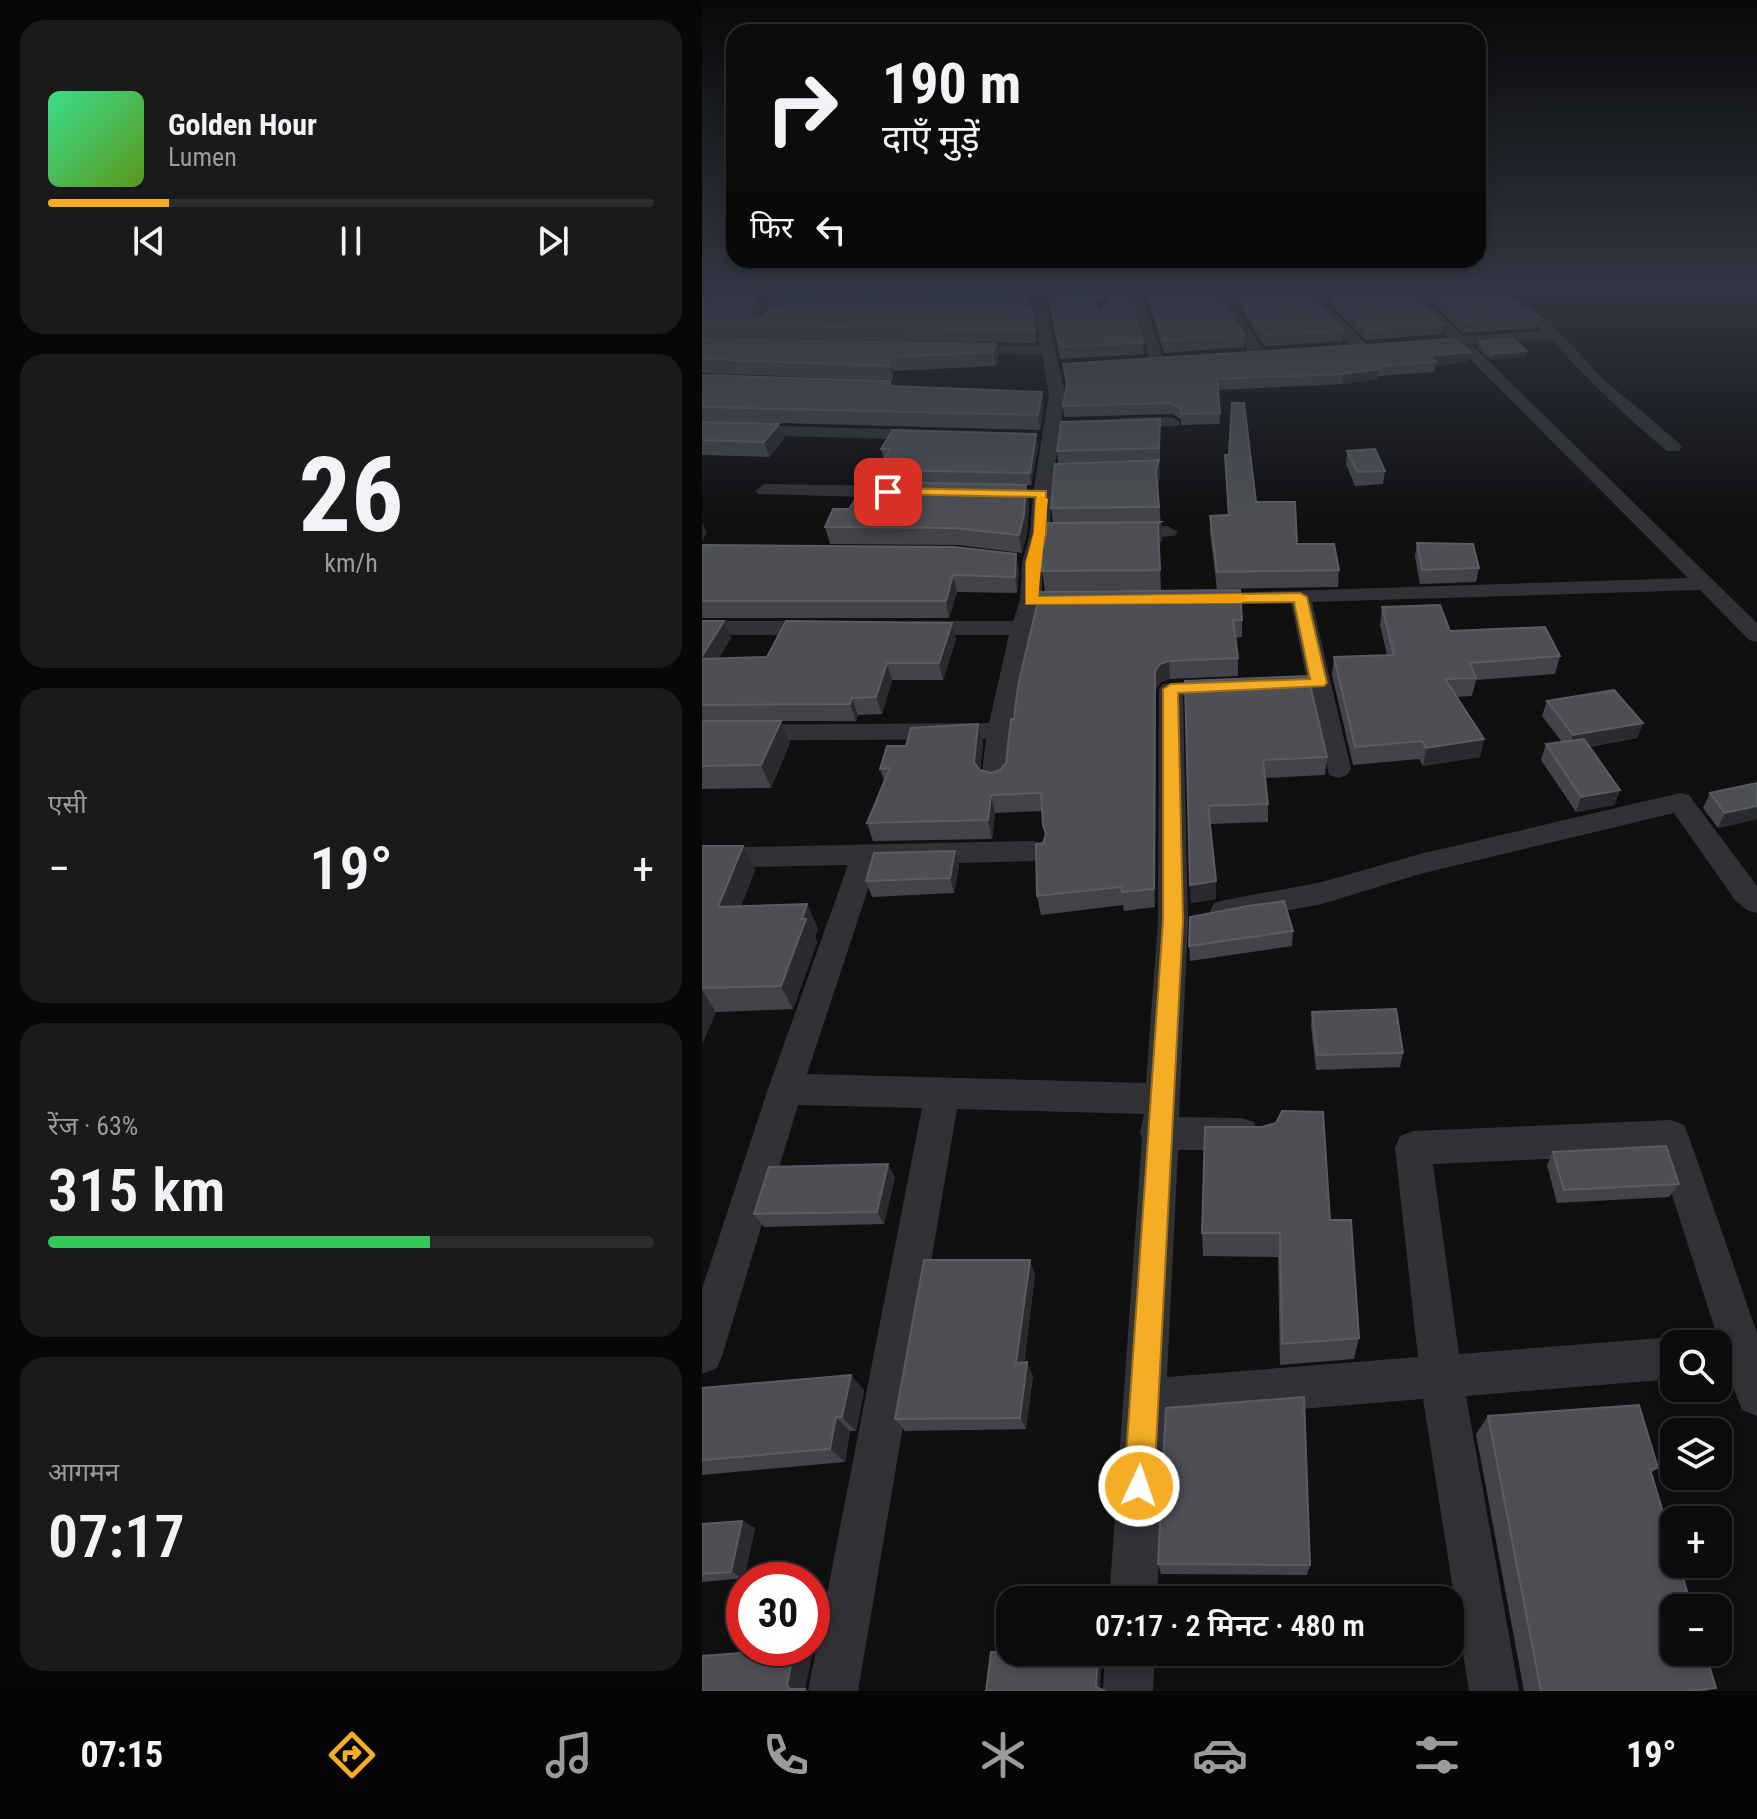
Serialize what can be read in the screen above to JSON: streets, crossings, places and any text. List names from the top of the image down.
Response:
{
  "page": {
    "turn": ["190 m", "दाएँ मुड़ें"],
    "song": ["Golden Hour", "Lumen"],
    "then": "फिर",
    "tile": [
      ["26", "km/h"],
      "एसी",
      ["रेंज · 63%", "315 km"],
      ["आगमन", "07:17"]
    ],
    "heat": ["−", "19°", "+"],
    "map_buttons": ["+", "−"],
    "limit": "30",
    "trip": "07:17 · 2 मिनट · 480 m",
    "tabs": ["07:15", "19°"]
  }
}
